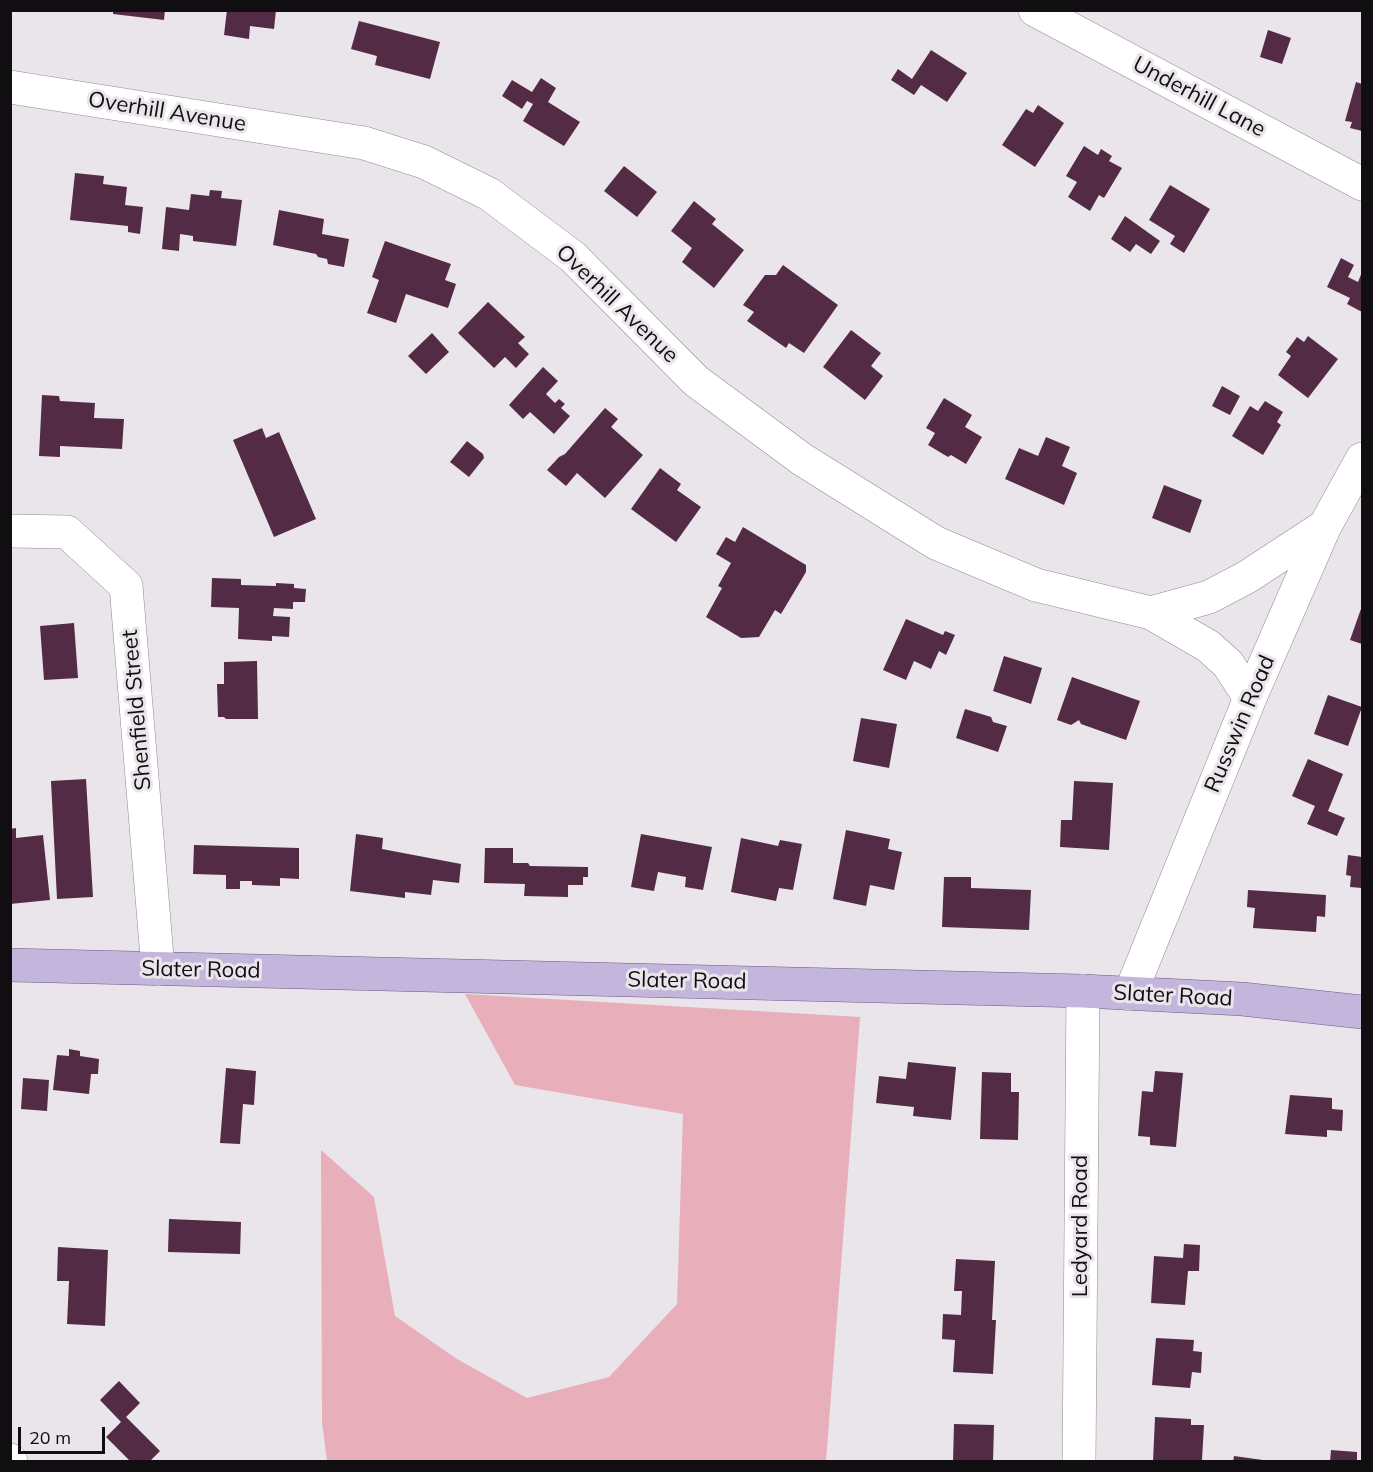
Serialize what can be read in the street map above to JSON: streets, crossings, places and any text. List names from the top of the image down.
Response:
{
  "streets": {
    "main road": ["Slater Road"],
    "street": [
      "Underhill Lane",
      "Overhill Avenue",
      "Shenfield Street",
      "Russwin Road",
      "Ledyard Road"
    ]
  },
  "crossings": [
    ["Overhill Avenue", "Russwin Road"],
    ["Shenfield Street", "Slater Road"],
    ["Russwin Road", "Slater Road"],
    ["Slater Road", "Ledyard Road"]
  ],
  "scale_bar": "20 m"
}
